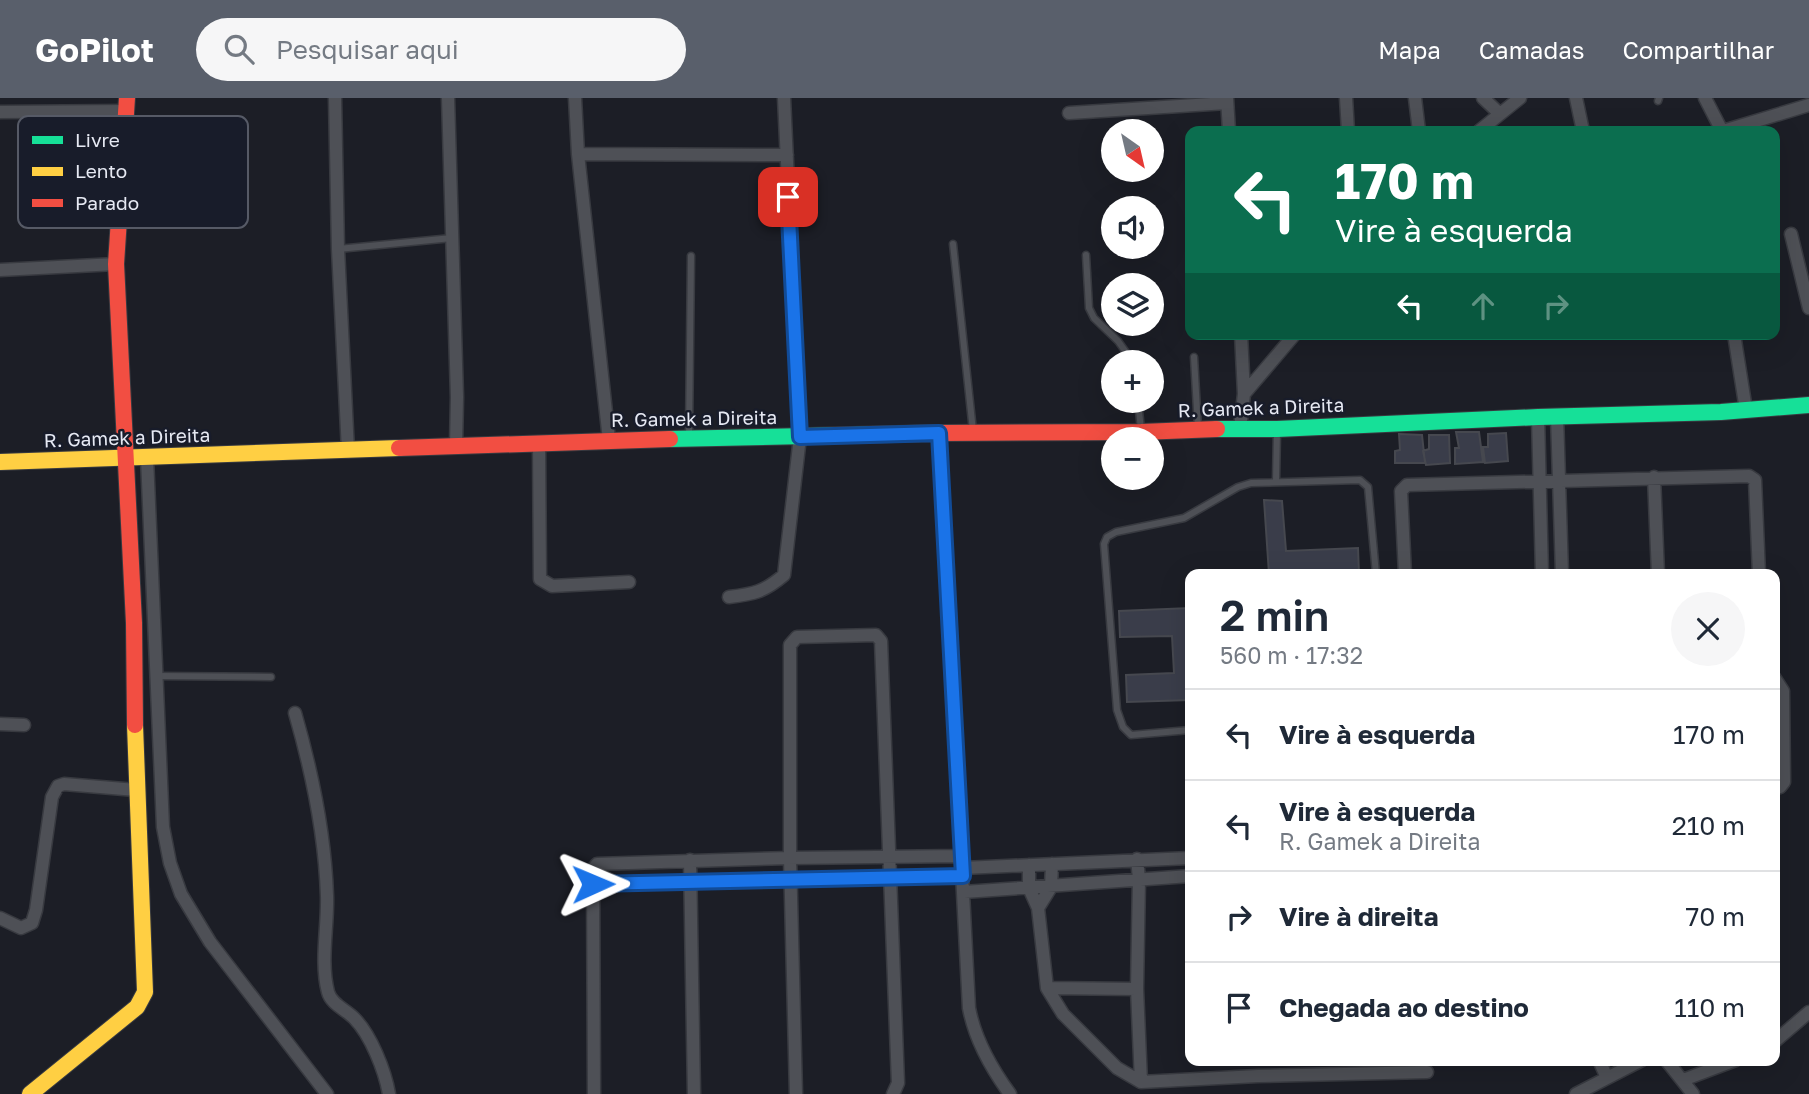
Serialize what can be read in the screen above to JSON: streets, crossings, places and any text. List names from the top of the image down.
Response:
{
  "streets": {
    "main road": ["R. Gamek a Direita"]
  },
  "legend": ["Livre", "Lento", "Parado"],
  "north": "bottom right",
  "page": {
    "header": "GoPilot",
    "search": "Pesquisar aqui",
    "nav": ["Mapa", "Camadas", "Compartilhar"],
    "map_buttons": ["+", "−"],
    "turn": ["170 m", "Vire à esquerda"],
    "heading": ["2 min", "560 m · 17:32"],
    "list": [
      {
        "name": "Vire à esquerda",
        "value": "170 m"
      },
      {
        "name": "Vire à esquerda",
        "note": "R. Gamek a Direita",
        "value": "210 m"
      },
      {
        "name": "Vire à direita",
        "value": "70 m"
      },
      {
        "name": "Chegada ao destino",
        "value": "110 m"
      }
    ]
  }
}
